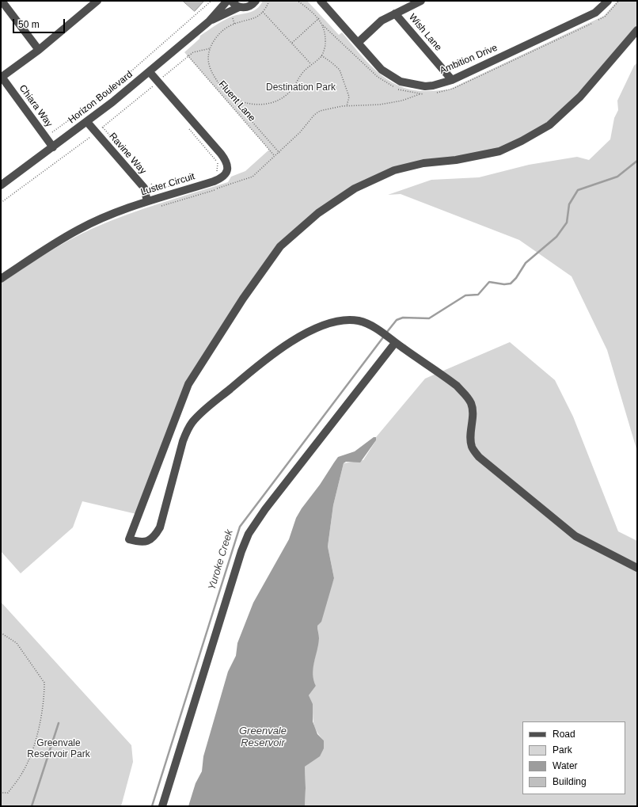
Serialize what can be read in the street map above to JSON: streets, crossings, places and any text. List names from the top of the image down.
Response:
{
  "streets": {
    "street": [
      "Wish Lane",
      "Ambition Drive",
      "Horizon Boulevard",
      "Chiara Way",
      "Ravine Way",
      "Luster Circuit"
    ],
    "path": ["Fluent Lane"]
  },
  "crossings": [
    ["Wish Lane", "Ambition Drive"],
    ["Horizon Boulevard", "Chiara Way"],
    ["Horizon Boulevard", "Ravine Way"],
    ["Horizon Boulevard", "Luster Circuit"],
    ["Ravine Way", "Luster Circuit"]
  ],
  "water": ["Yuroke Creek", "Greenvale Reservoir"],
  "parks": ["Destination Park", "Greenvale Reservoir Park"],
  "legend": [
    "Road",
    "Park",
    "Water",
    "Building"
  ],
  "scale_bar": "50 m"
}
